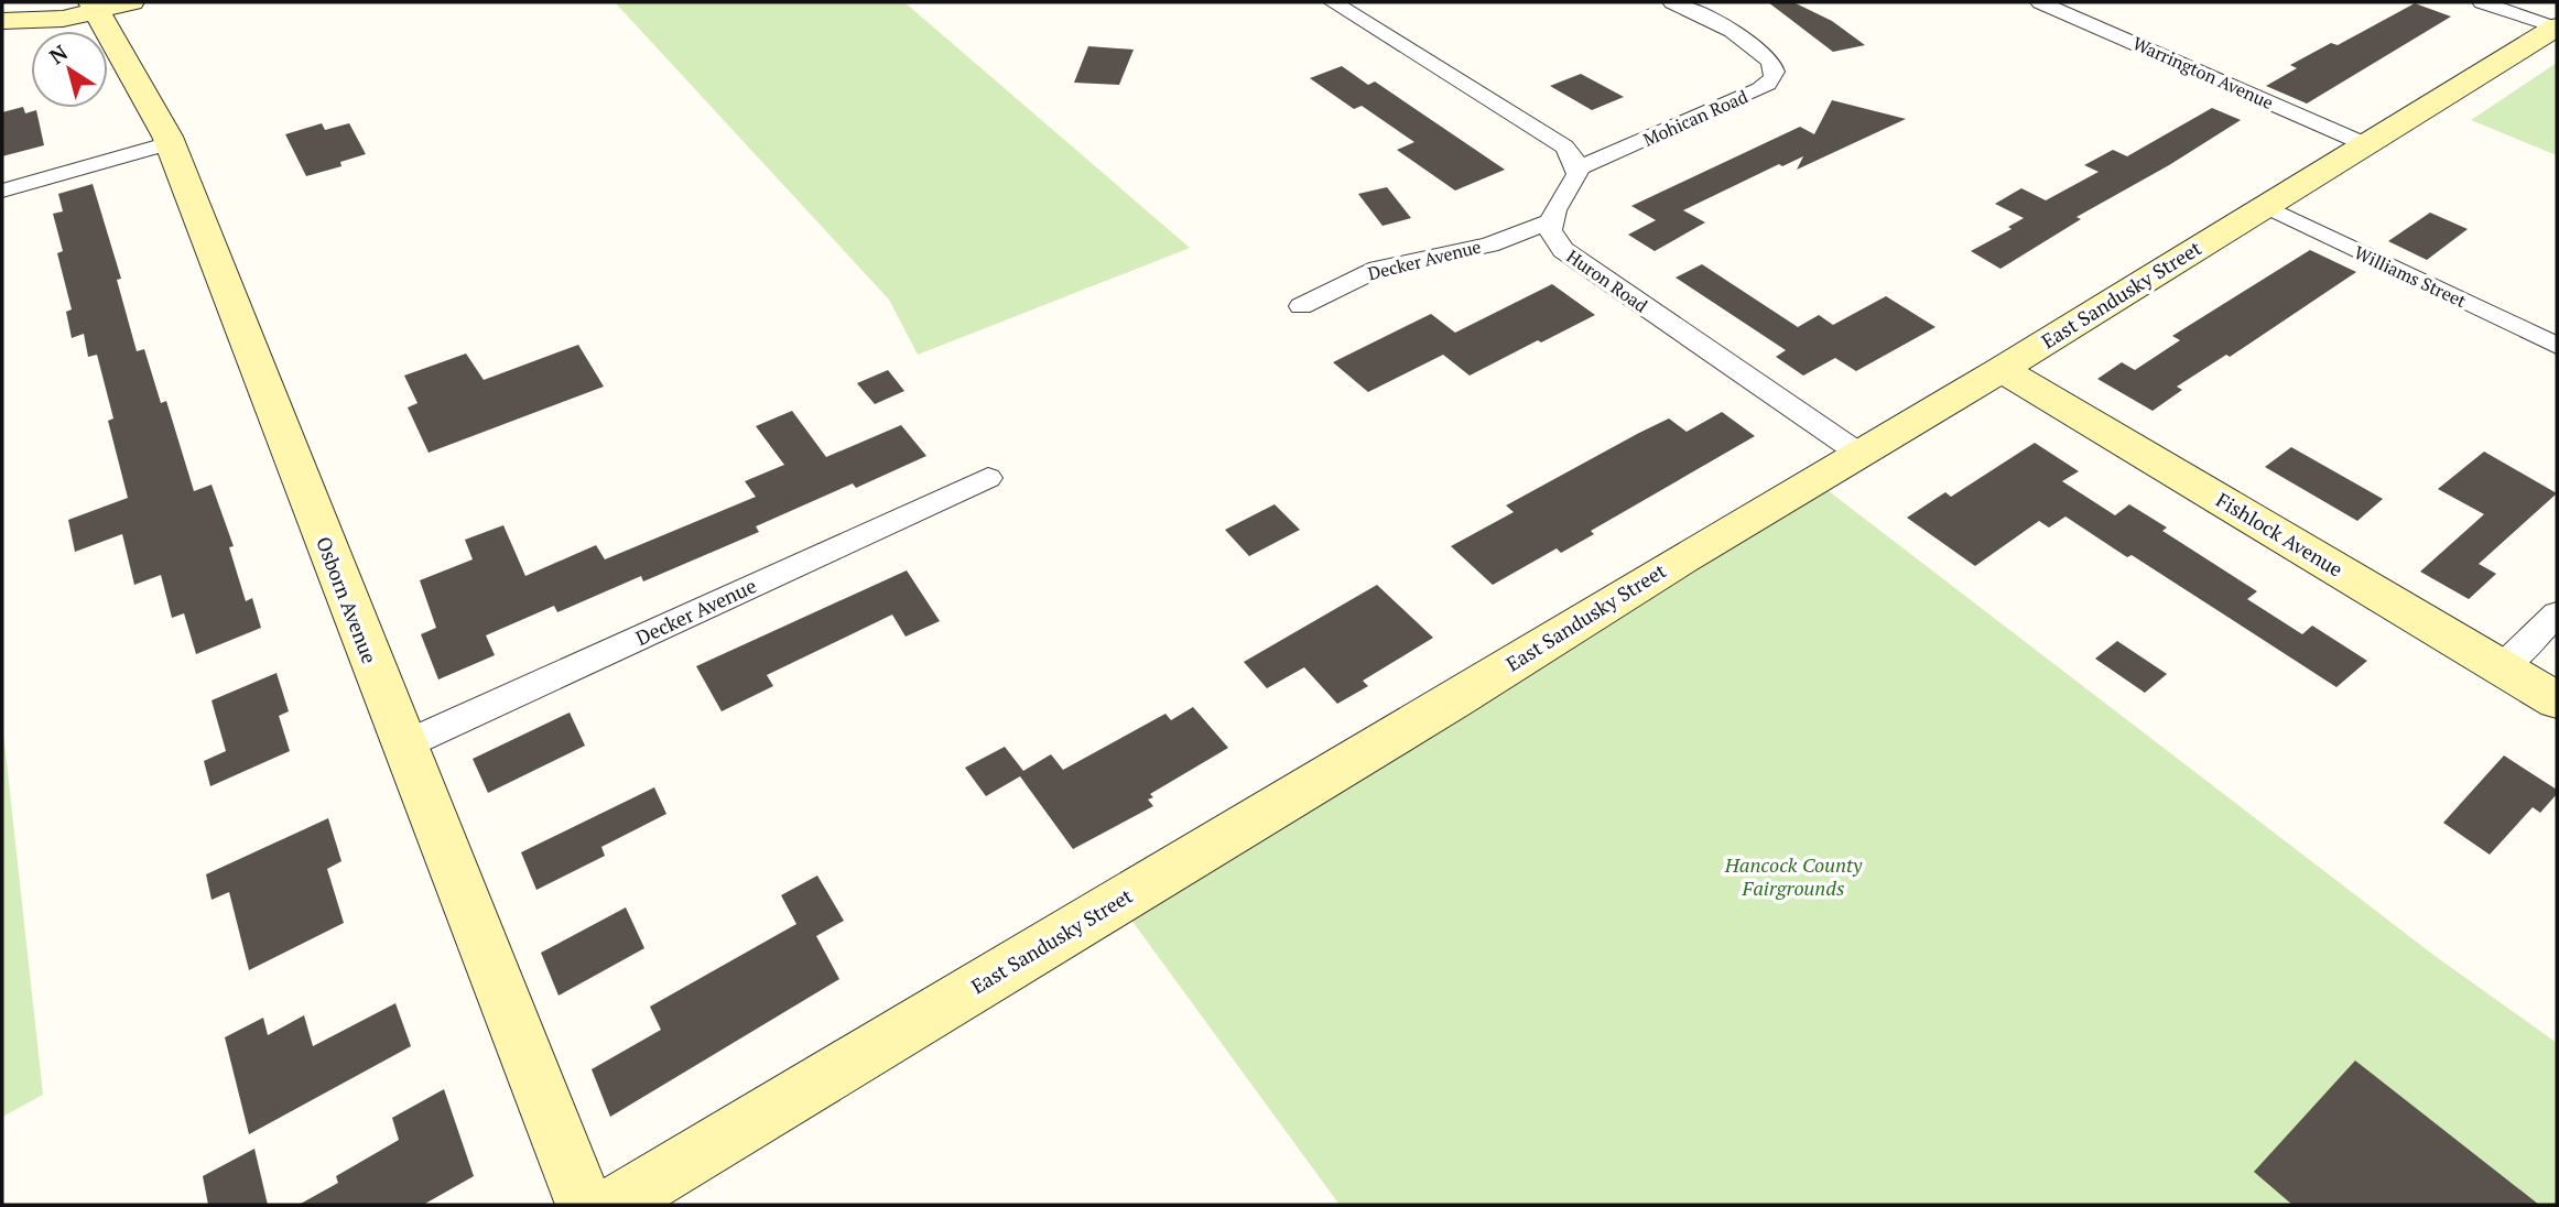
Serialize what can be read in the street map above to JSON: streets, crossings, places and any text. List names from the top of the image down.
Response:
{
  "streets": {
    "main road": ["East Sandusky Street", "Fishlock Avenue", "Osborn Avenue"],
    "street": [
      "Warrington Avenue",
      "Mohican Road",
      "Decker Avenue",
      "Williams Street",
      "Huron Road"
    ]
  },
  "crossings": [
    ["Warrington Avenue", "East Sandusky Street"],
    ["Decker Avenue", "Huron Road"],
    ["Decker Avenue", "Osborn Avenue"],
    ["Williams Street", "East Sandusky Street"],
    ["Huron Road", "East Sandusky Street"],
    ["East Sandusky Street", "Fishlock Avenue"]
  ],
  "parks": ["Hancock County Fairgrounds"],
  "north": "top left"
}
